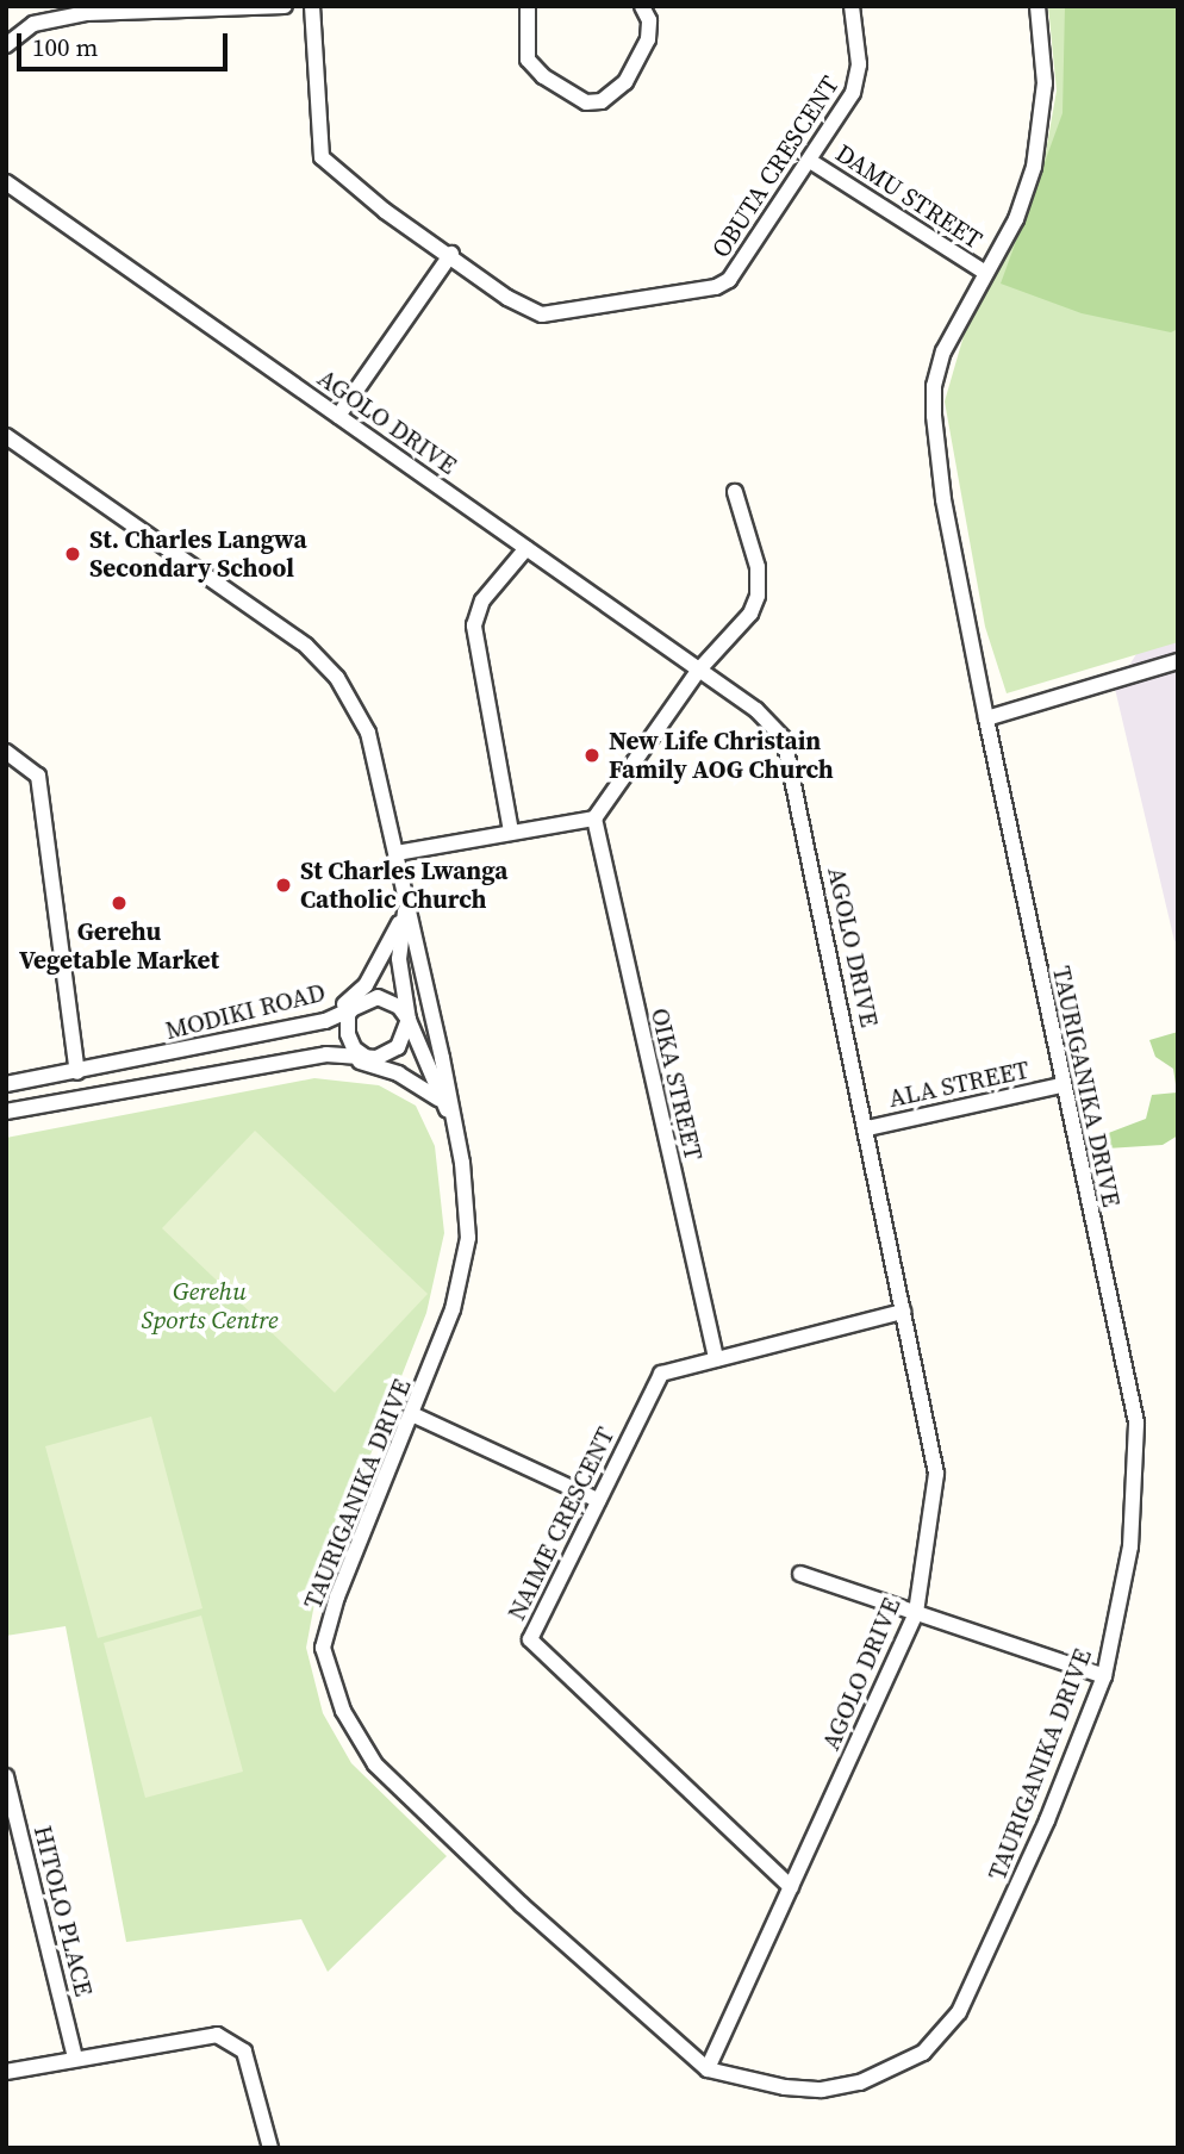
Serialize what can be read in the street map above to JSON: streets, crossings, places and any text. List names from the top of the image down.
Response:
{
  "streets": {
    "street": [
      "OBUTA CRESCENT",
      "DAMU STREET",
      "AGOLO DRIVE",
      "MODIKI ROAD",
      "OIKA STREET",
      "ALA STREET",
      "TAURIGANIKA DRIVE",
      "NAIME CRESCENT",
      "HITOLO PLACE"
    ]
  },
  "crossings": [
    ["OBUTA CRESCENT", "DAMU STREET"],
    ["DAMU STREET", "TAURIGANIKA DRIVE"],
    ["AGOLO DRIVE", "ALA STREET"],
    ["AGOLO DRIVE", "TAURIGANIKA DRIVE"],
    ["AGOLO DRIVE", "NAIME CRESCENT"],
    ["MODIKI ROAD", "TAURIGANIKA DRIVE"],
    ["OIKA STREET", "NAIME CRESCENT"],
    ["ALA STREET", "TAURIGANIKA DRIVE"]
  ],
  "parks": ["Gerehu Sports Centre"],
  "places": [
    "St. Charles Langwa Secondary School",
    "New Life Christain Family AOG Church",
    "St Charles Lwanga Catholic Church",
    "Gerehu Vegetable Market"
  ],
  "scale_bar": "100 m"
}
